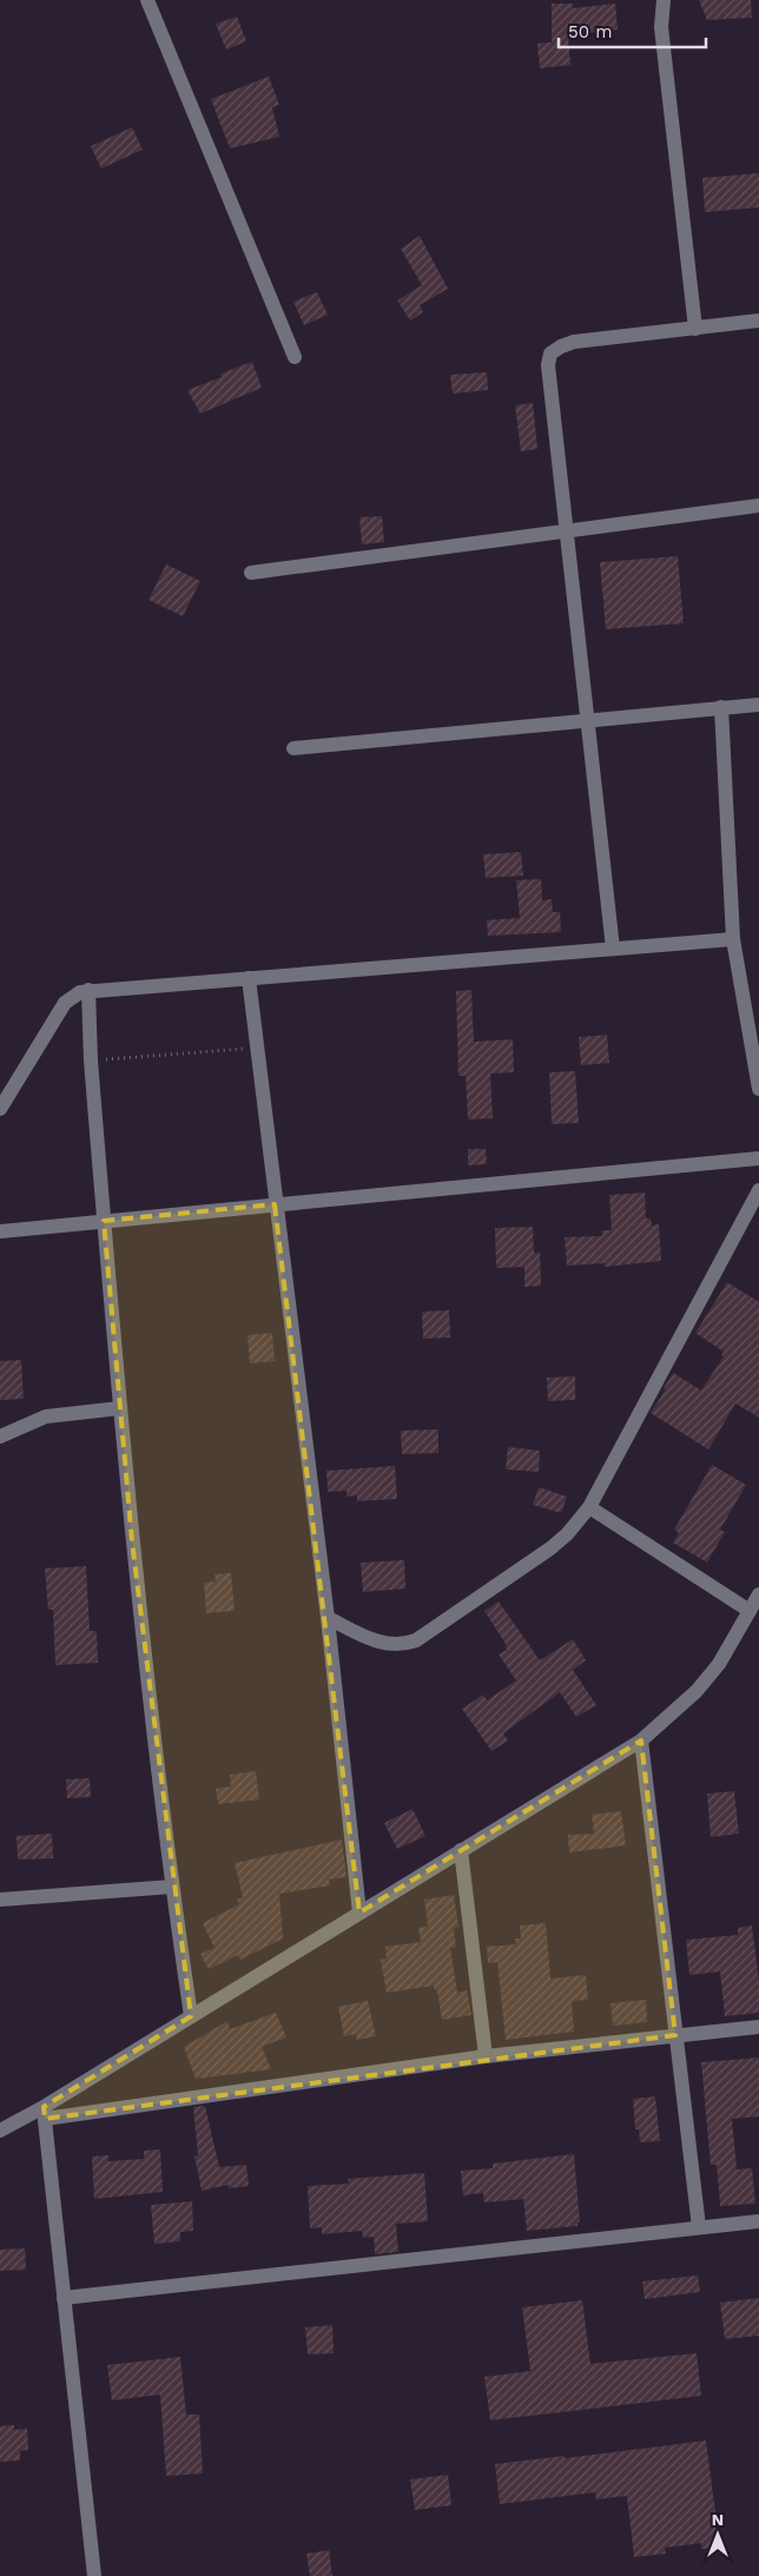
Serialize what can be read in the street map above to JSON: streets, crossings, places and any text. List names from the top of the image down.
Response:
{
  "scale_bar": "50 m",
  "north": "top"
}
